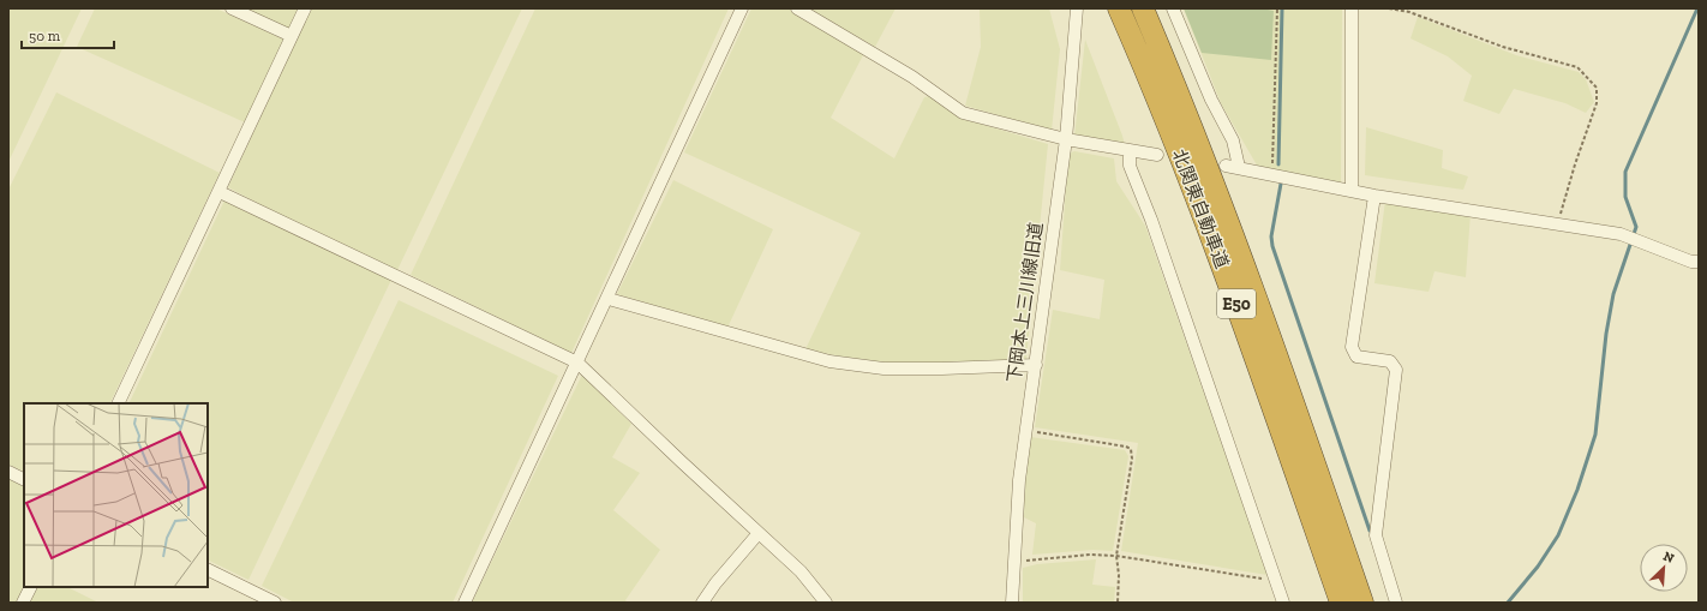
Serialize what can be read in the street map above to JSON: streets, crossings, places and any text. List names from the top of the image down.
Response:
{
  "streets": {
    "highway": ["北関東自動車道", "E50"],
    "street": ["下岡本上三川線旧道"]
  },
  "scale_bar": "50 m",
  "north": "top right"
}
